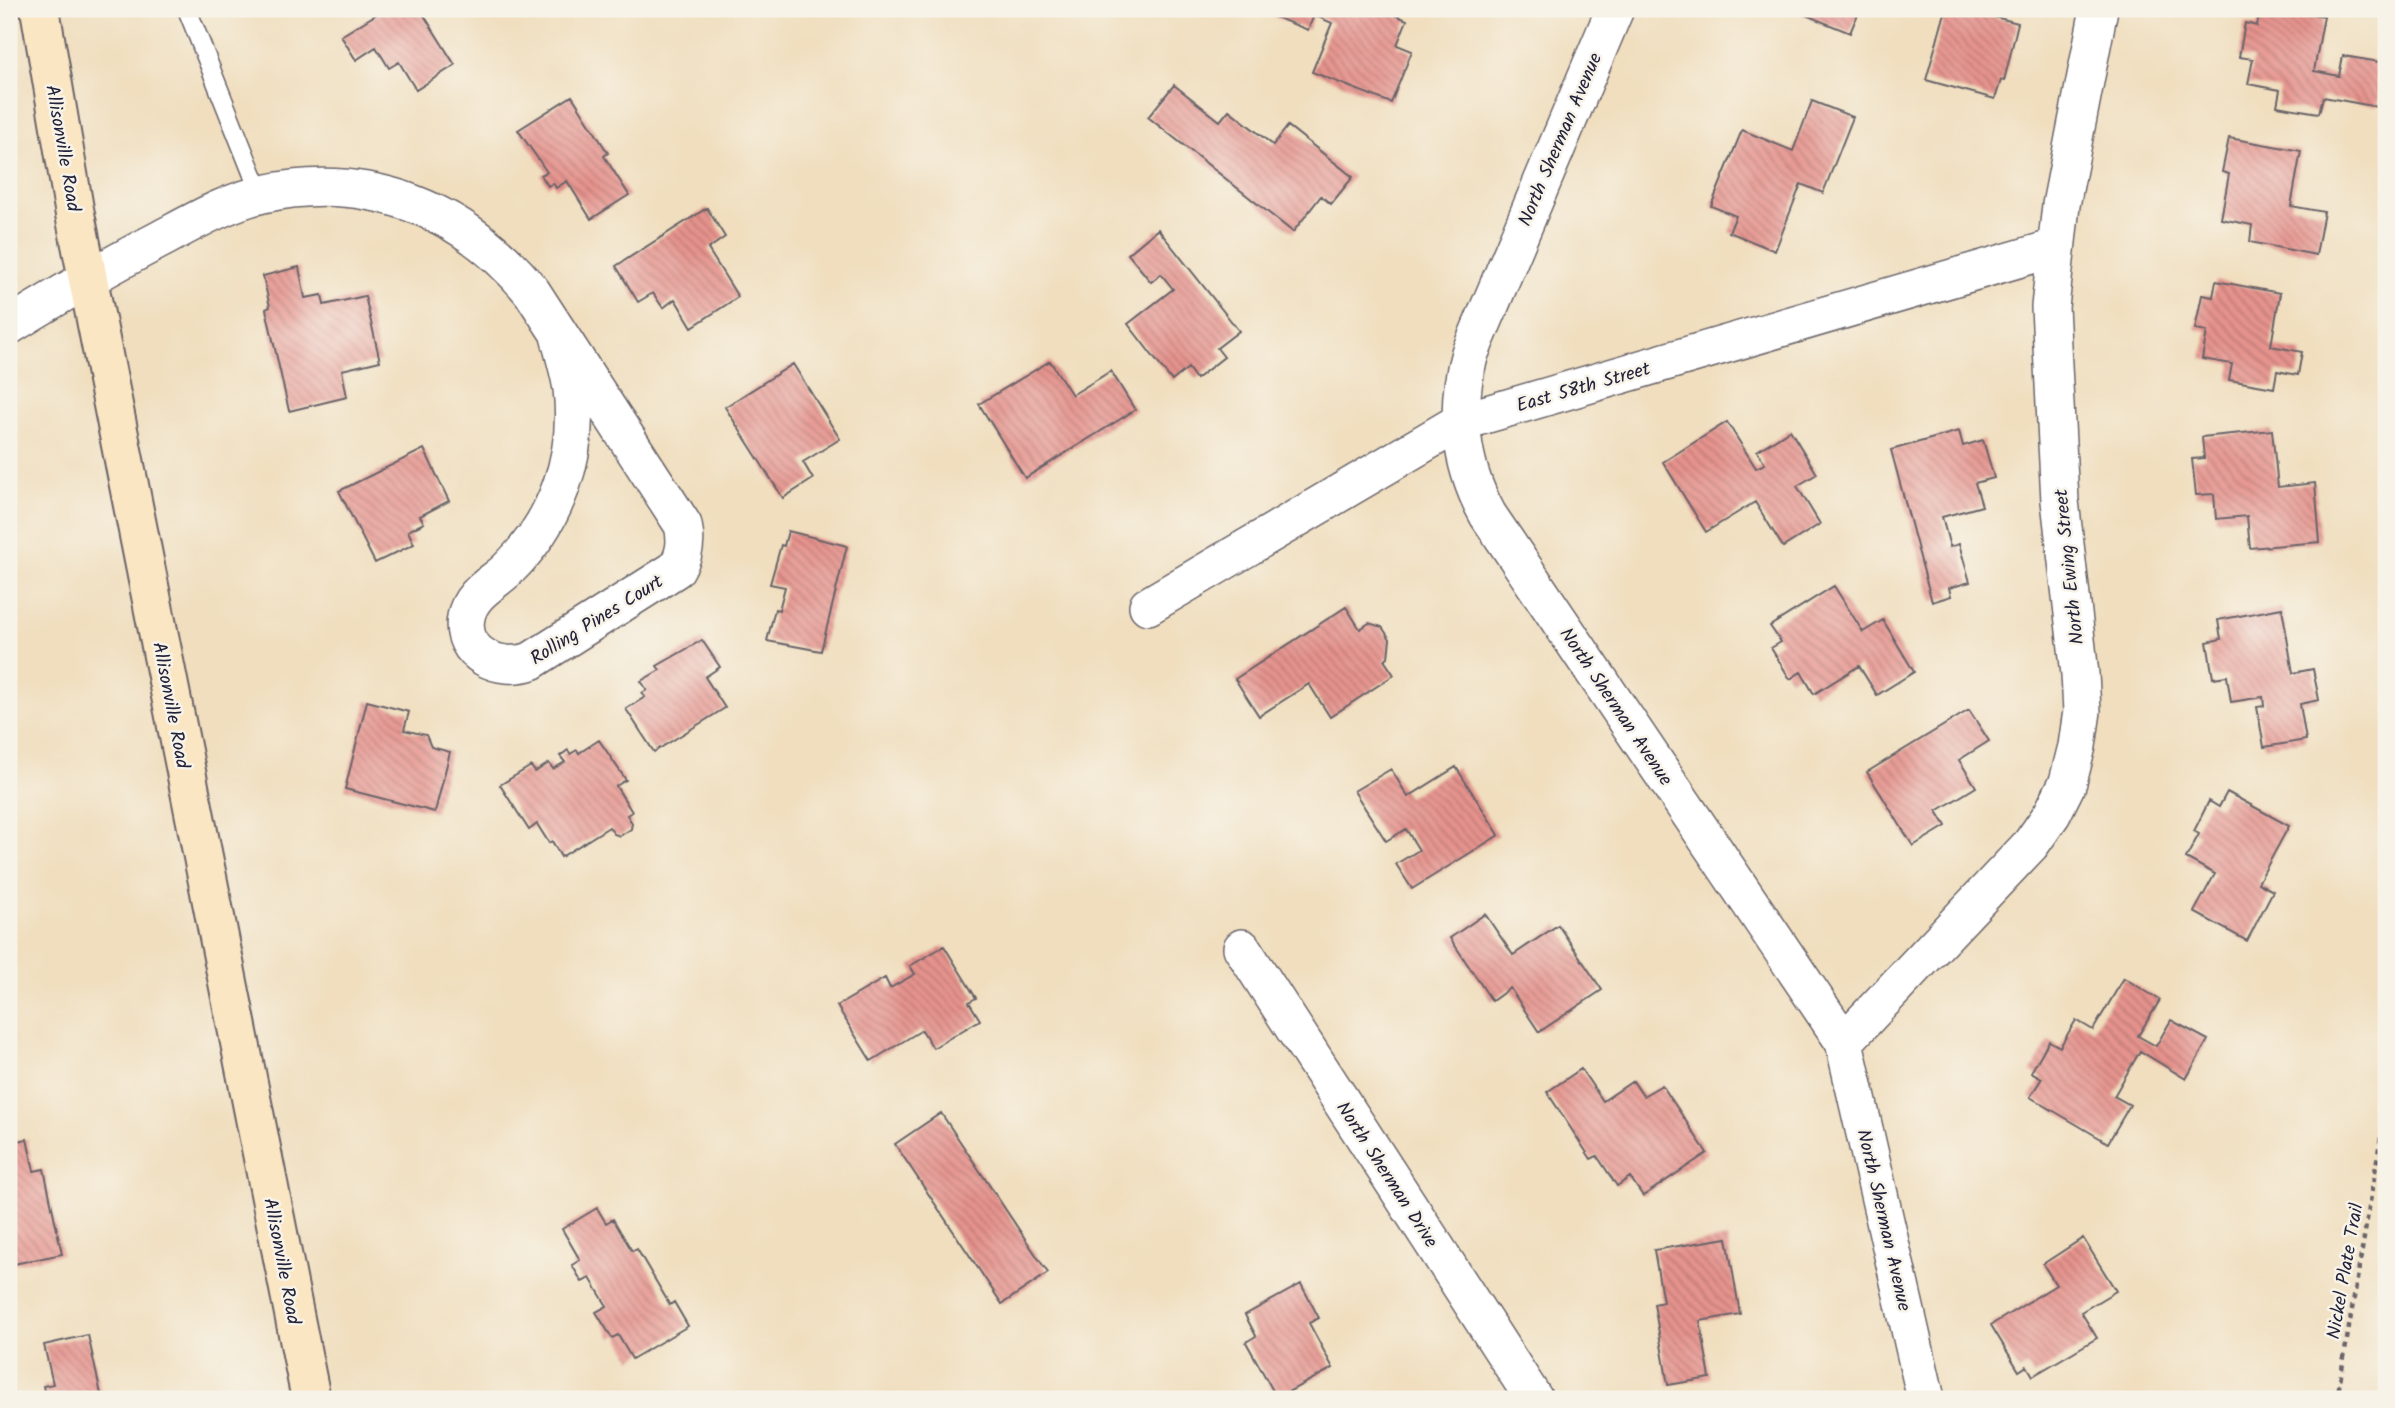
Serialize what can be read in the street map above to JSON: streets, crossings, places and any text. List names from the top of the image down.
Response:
{
  "streets": {
    "main road": ["Allisonville Road"],
    "street": [
      "North Sherman Avenue",
      "East 58th Street",
      "North Ewing Street",
      "Rolling Pines Court",
      "North Sherman Drive"
    ],
    "path": ["Nickel Plate Trail"]
  },
  "crossings": [
    ["North Sherman Avenue", "East 58th Street"],
    ["North Sherman Avenue", "North Ewing Street"],
    ["Allisonville Road", "Rolling Pines Court"],
    ["East 58th Street", "North Ewing Street"]
  ]
}
